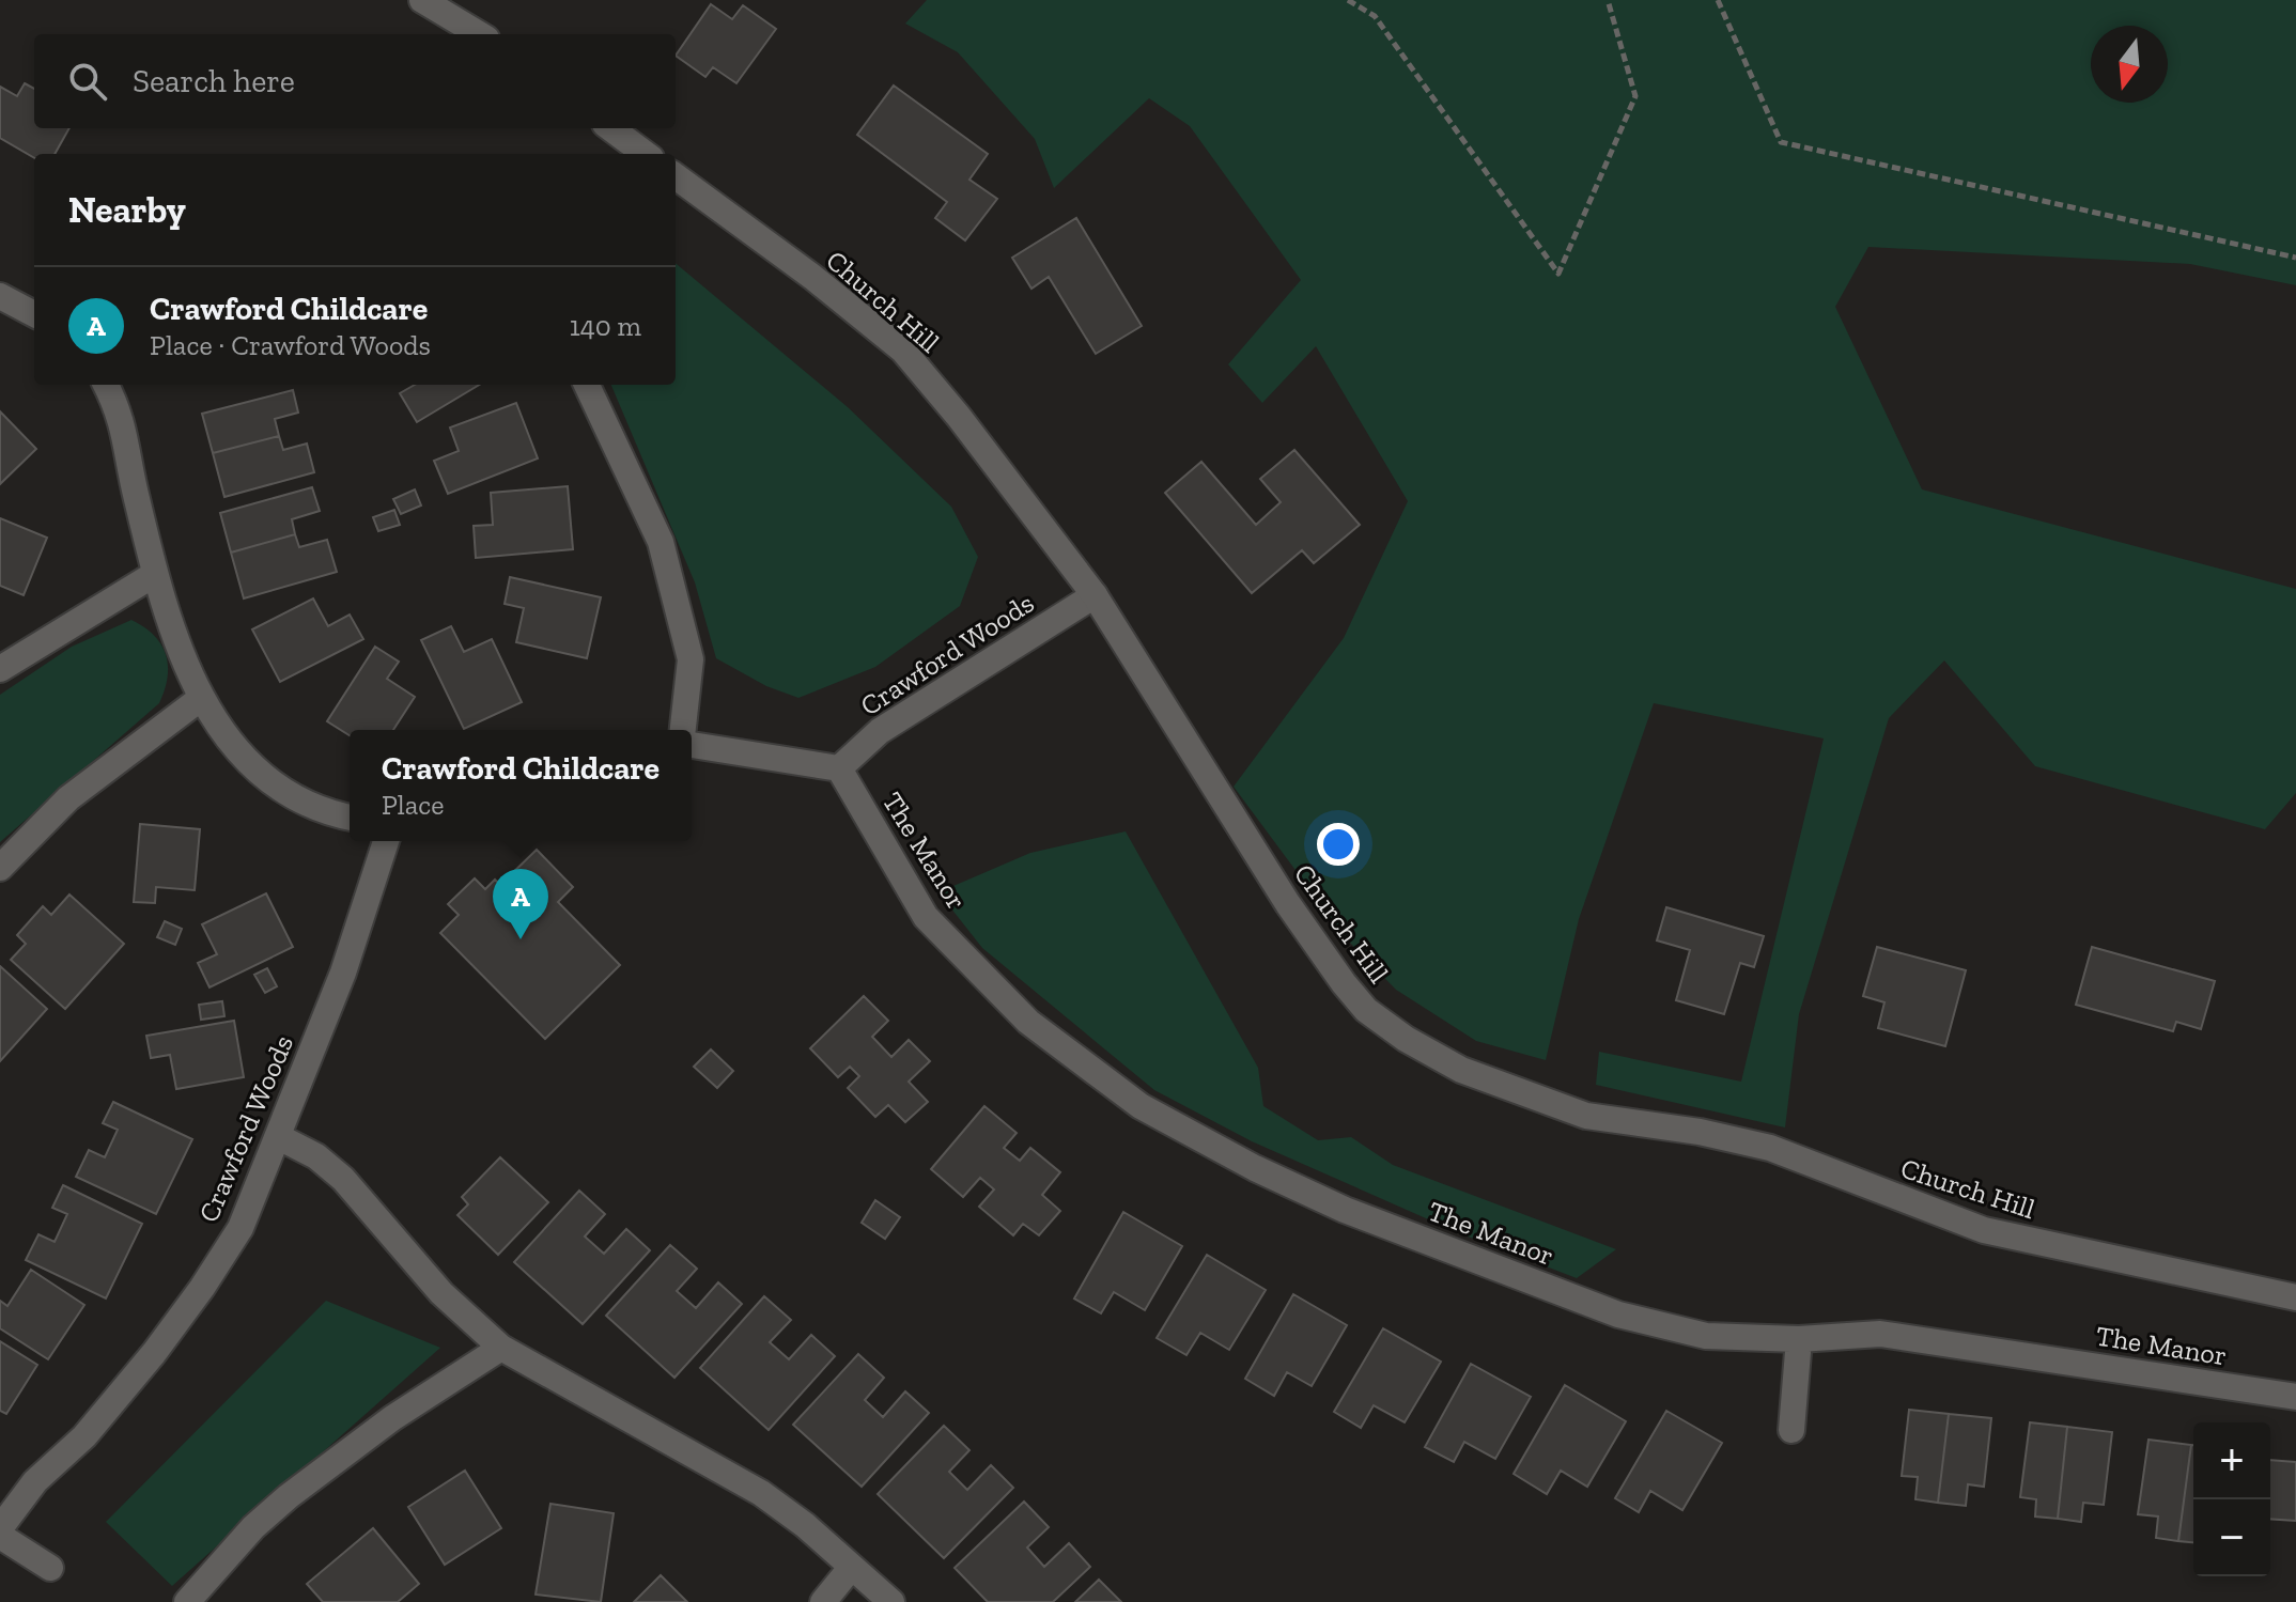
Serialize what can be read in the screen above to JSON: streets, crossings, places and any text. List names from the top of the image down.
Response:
{
  "streets": {
    "street": ["Church Hill", "Crawford Woods", "The Manor"]
  },
  "crossings": [
    ["Church Hill", "Crawford Woods"],
    ["Crawford Woods", "The Manor"]
  ],
  "north": "bottom",
  "page": {
    "search": "Search here",
    "heading": "Nearby",
    "list": [
      {
        "mark": "A",
        "name": "Crawford Childcare",
        "note": "Place · Crawford Woods",
        "value": "140 m"
      }
    ],
    "popup": ["Crawford Childcare", "Place"],
    "pins": "A",
    "map_buttons": ["+", "−"]
  }
}
